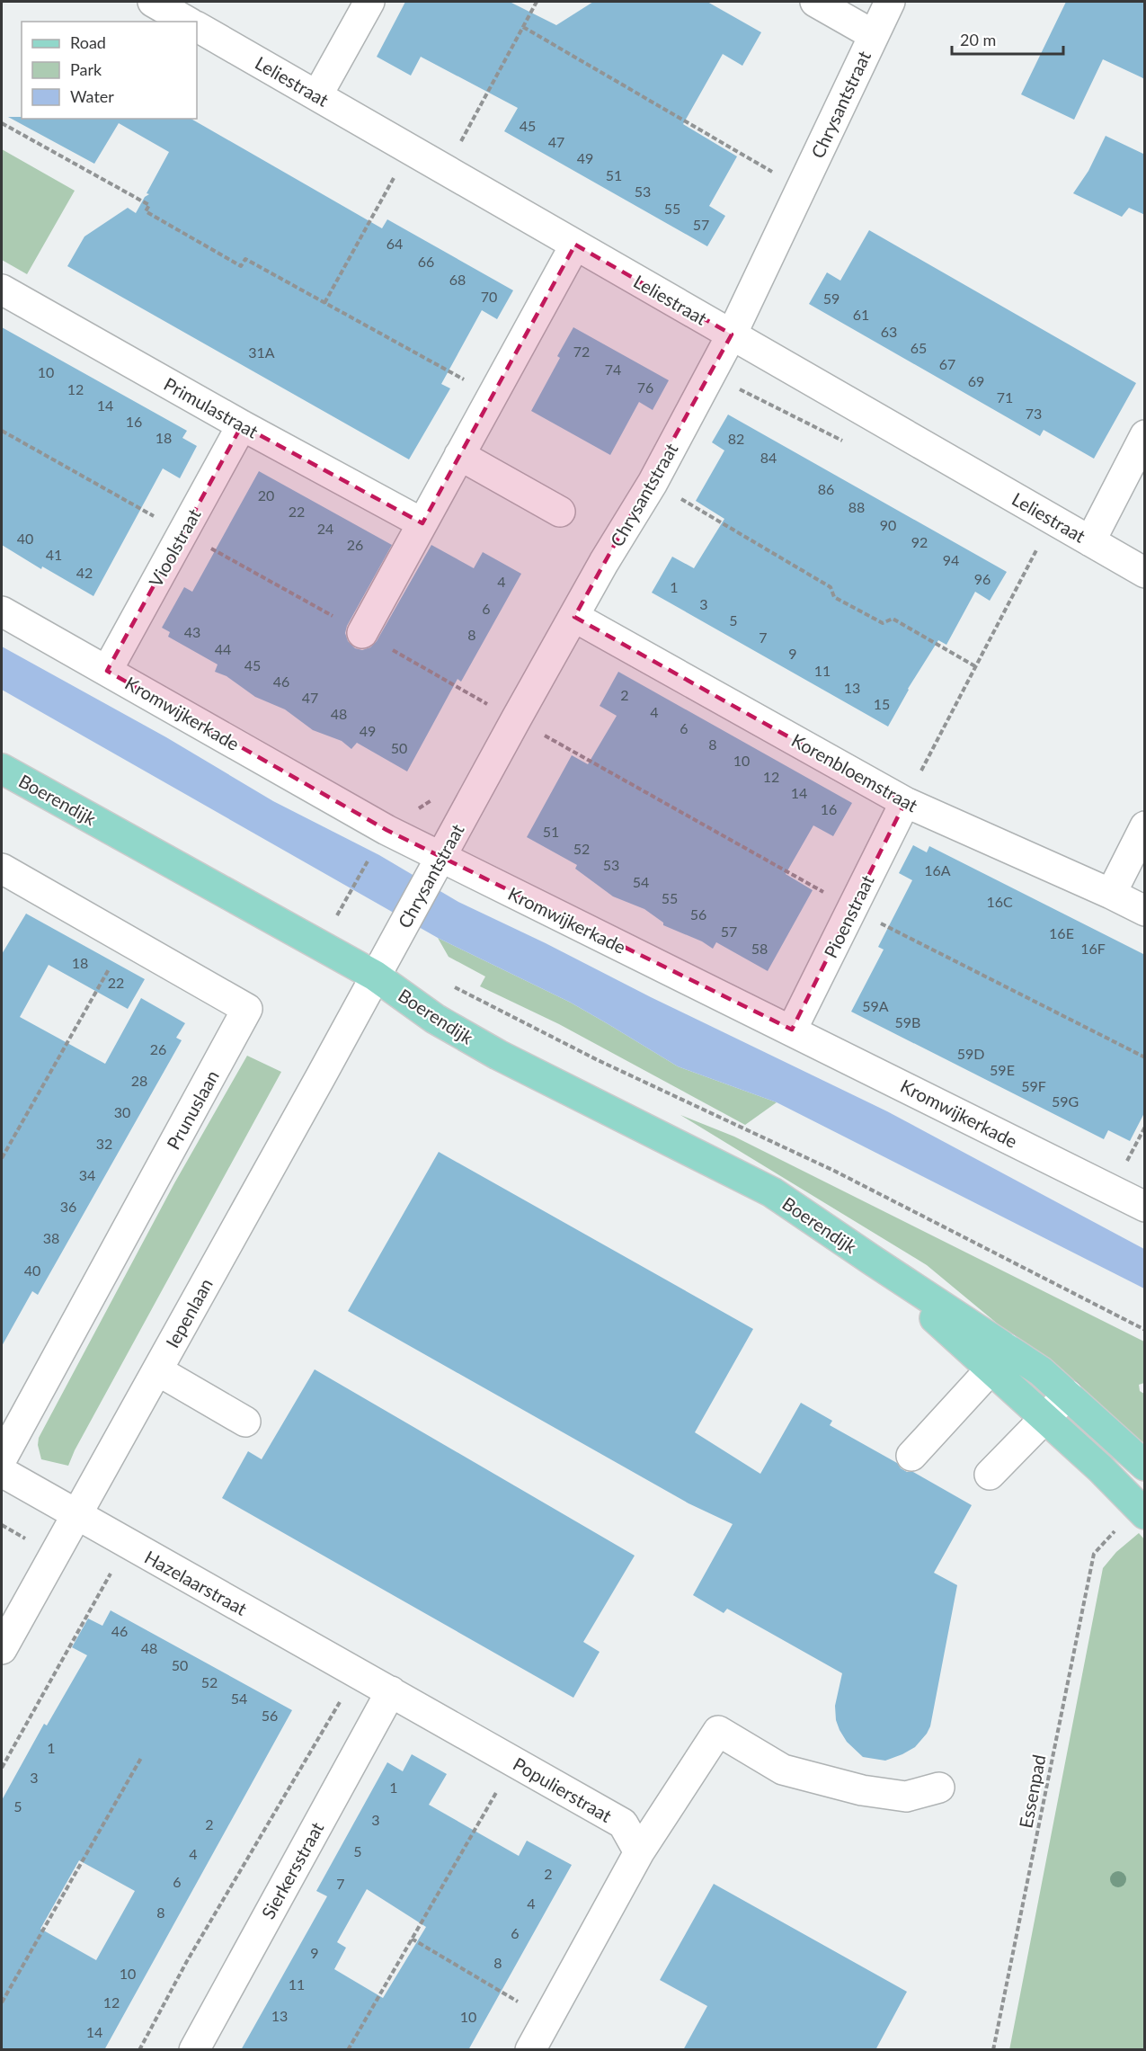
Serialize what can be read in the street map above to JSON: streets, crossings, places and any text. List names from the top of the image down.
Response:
{
  "streets": {
    "main road": ["Boerendijk"],
    "street": [
      "Leliestraat",
      "Chrysantstraat",
      "Primulastraat",
      "Vioolstraat",
      "Kromwijkerkade",
      "Korenbloemstraat",
      "Pioenstraat",
      "Prunuslaan",
      "Iepenlaan",
      "Hazelaarstraat",
      "Populierstraat",
      "Sierkersstraat"
    ],
    "path": ["Essenpad"]
  },
  "crossings": [
    ["Leliestraat", "Chrysantstraat"],
    ["Chrysantstraat", "Kromwijkerkade"],
    ["Chrysantstraat", "Korenbloemstraat"],
    ["Chrysantstraat", "Boerendijk"],
    ["Chrysantstraat", "Iepenlaan"],
    ["Primulastraat", "Vioolstraat"],
    ["Vioolstraat", "Kromwijkerkade"],
    ["Kromwijkerkade", "Pioenstraat"],
    ["Korenbloemstraat", "Pioenstraat"],
    ["Boerendijk", "Iepenlaan"],
    ["Iepenlaan", "Hazelaarstraat"],
    ["Hazelaarstraat", "Populierstraat"],
    ["Hazelaarstraat", "Sierkersstraat"],
    ["Populierstraat", "Sierkersstraat"]
  ],
  "house_numbers": [
    "45",
    "47",
    "49",
    "51",
    "53",
    "55",
    "57",
    "64",
    "66",
    "68",
    "70",
    "59",
    "61",
    "63",
    "65",
    "72",
    "31A",
    "67",
    "74",
    "10",
    "69",
    "76",
    "12",
    "71",
    "14",
    "73",
    "16",
    "18",
    "82",
    "84",
    "86",
    "20",
    "88",
    "22",
    "90",
    "24",
    "40",
    "92",
    "26",
    "41",
    "94",
    "42",
    "96",
    "4",
    "1",
    "3",
    "6",
    "5",
    "43",
    "8",
    "7",
    "44",
    "9",
    "45",
    "11",
    "46",
    "13",
    "2",
    "47",
    "15",
    "4",
    "48",
    "6",
    "49",
    "8",
    "50",
    "10",
    "12",
    "14",
    "16",
    "51",
    "52",
    "53",
    "16A",
    "54",
    "55",
    "16C",
    "56",
    "57",
    "16E",
    "58",
    "16F",
    "18",
    "22",
    "59A",
    "59B",
    "26",
    "59D",
    "59E",
    "28",
    "59F",
    "59G",
    "30",
    "32",
    "34",
    "36",
    "38",
    "40",
    "46",
    "48",
    "50",
    "52",
    "54",
    "56",
    "1",
    "3",
    "1",
    "5",
    "3",
    "2",
    "5",
    "4",
    "2",
    "6",
    "7",
    "4",
    "8",
    "6",
    "9",
    "8",
    "10",
    "11",
    "12",
    "13",
    "10",
    "14"
  ],
  "legend": ["Road", "Park", "Water"],
  "scale_bar": "20 m"
}
